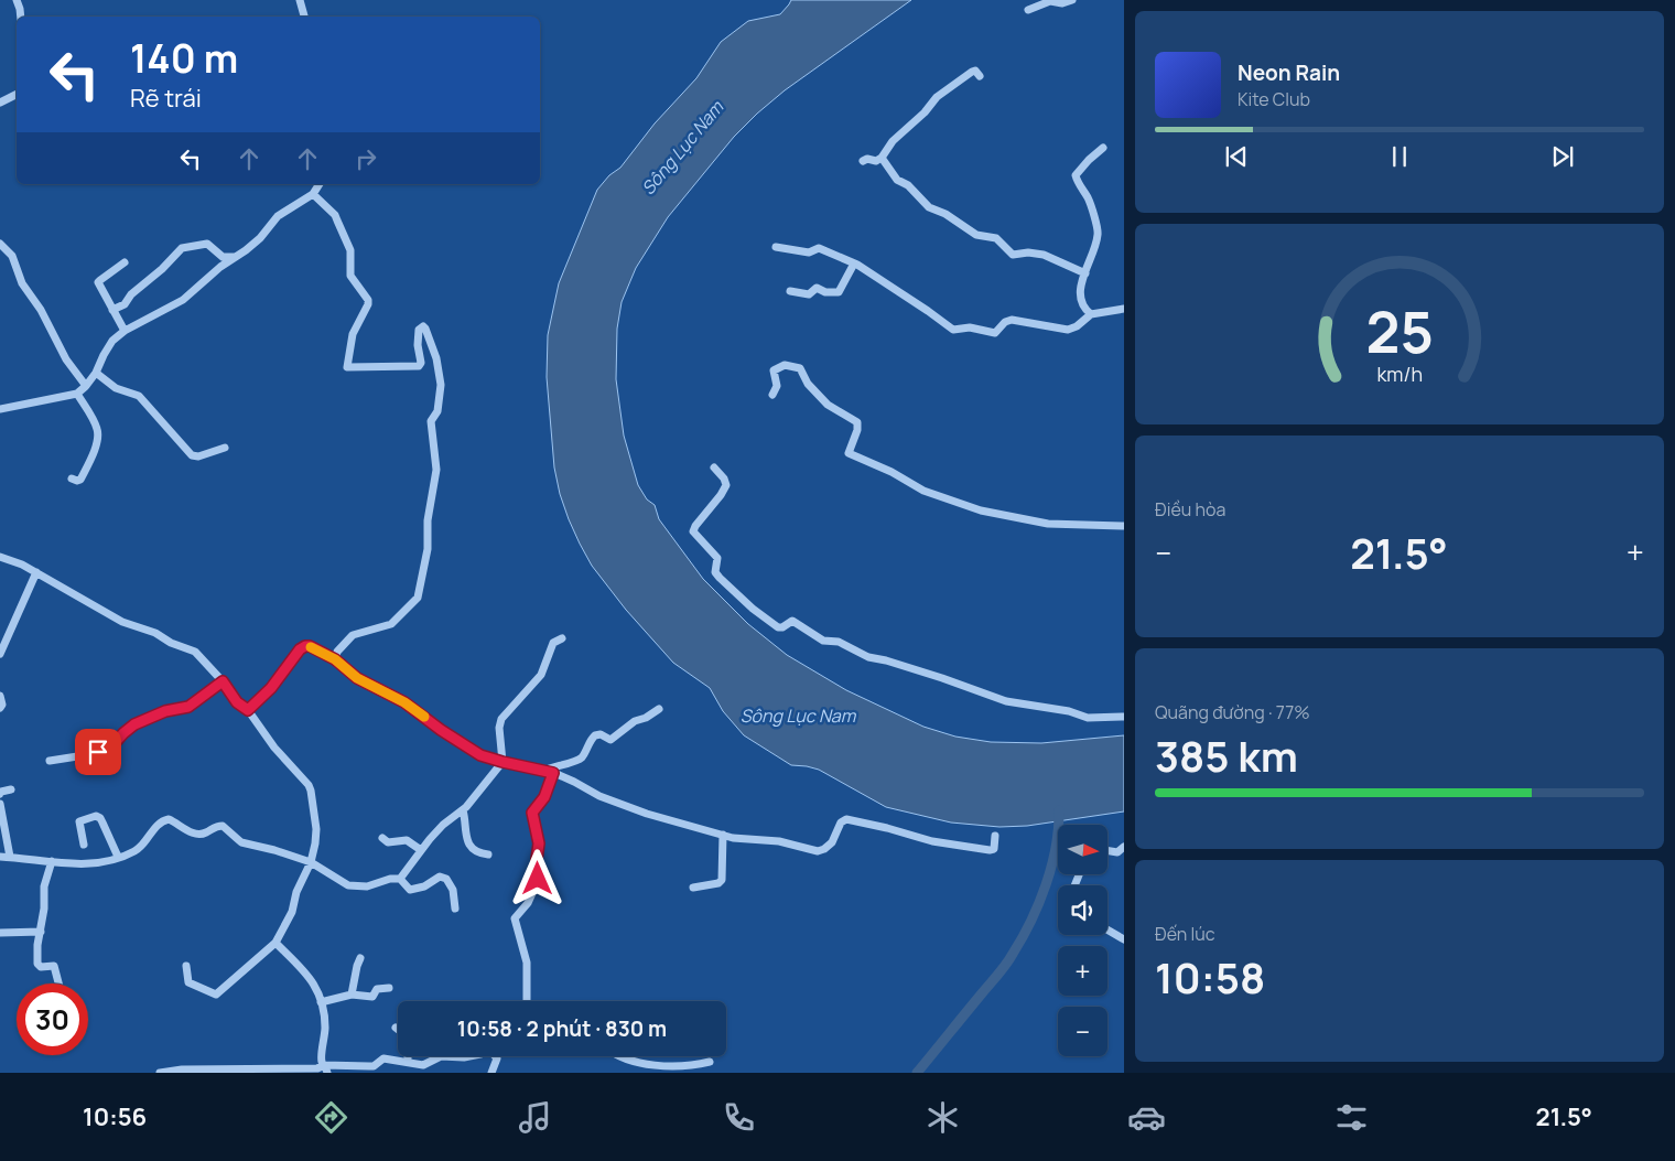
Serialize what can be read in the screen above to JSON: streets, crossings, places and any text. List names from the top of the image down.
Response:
{
  "water": ["Sông Lục Nam"],
  "north": "right",
  "page": {
    "turn": ["140 m", "Rẽ trái"],
    "song": ["Neon Rain", "Kite Club"],
    "tile": [
      "Điều hòa",
      ["Quãng đường · 77%", "385 km"],
      ["Đến lúc", "10:58"]
    ],
    "heat": ["−", "21.5°", "+"],
    "map_buttons": ["+", "−"],
    "limit": "30",
    "trip": "10:58 · 2 phút · 830 m",
    "tabs": ["10:56", "21.5°"],
    "gauge": ["25", "km/h"]
  }
}
